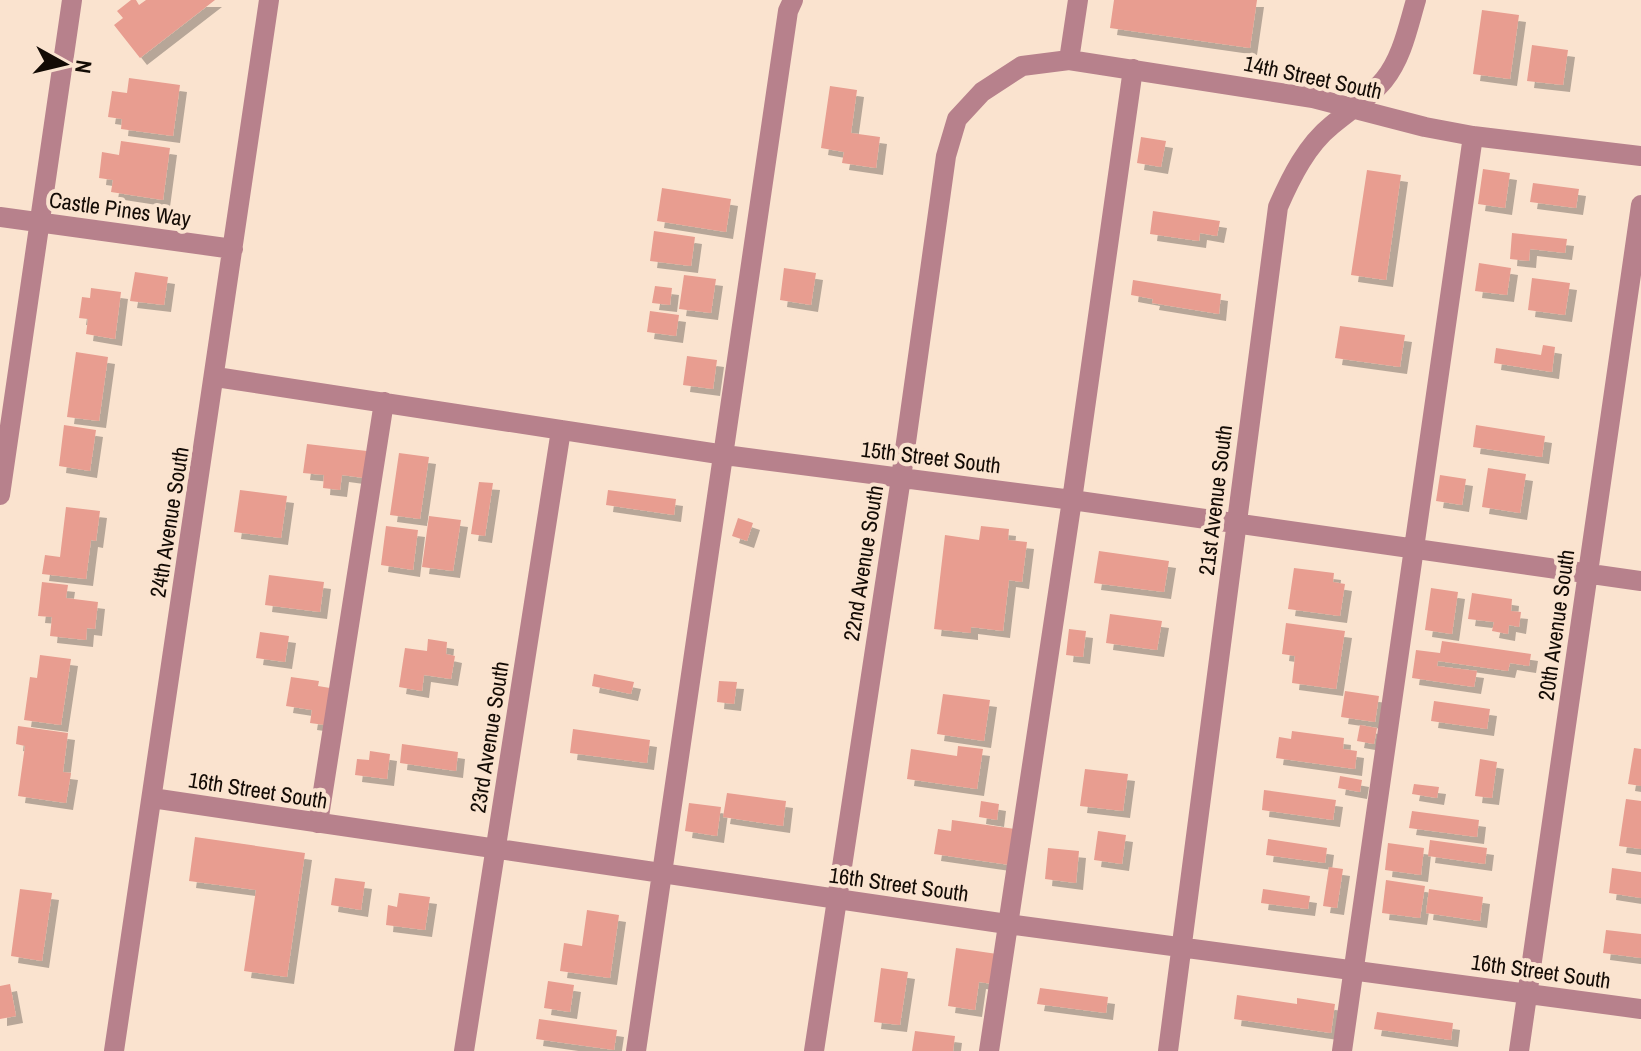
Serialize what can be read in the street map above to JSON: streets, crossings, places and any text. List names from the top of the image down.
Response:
{
  "streets": {
    "street": [
      "14th Street South",
      "Castle Pines Way",
      "15th Street South",
      "21st Avenue South",
      "24th Avenue South",
      "22nd Avenue South",
      "20th Avenue South",
      "23rd Avenue South",
      "16th Street South"
    ]
  },
  "crossings": [
    ["14th Street South", "21st Avenue South"],
    ["14th Street South", "22nd Avenue South"],
    ["Castle Pines Way", "24th Avenue South"],
    ["15th Street South", "21st Avenue South"],
    ["15th Street South", "24th Avenue South"],
    ["15th Street South", "22nd Avenue South"],
    ["15th Street South", "20th Avenue South"],
    ["15th Street South", "23rd Avenue South"],
    ["21st Avenue South", "16th Street South"],
    ["24th Avenue South", "16th Street South"],
    ["22nd Avenue South", "16th Street South"],
    ["20th Avenue South", "16th Street South"],
    ["23rd Avenue South", "16th Street South"]
  ],
  "north": "right"
}
